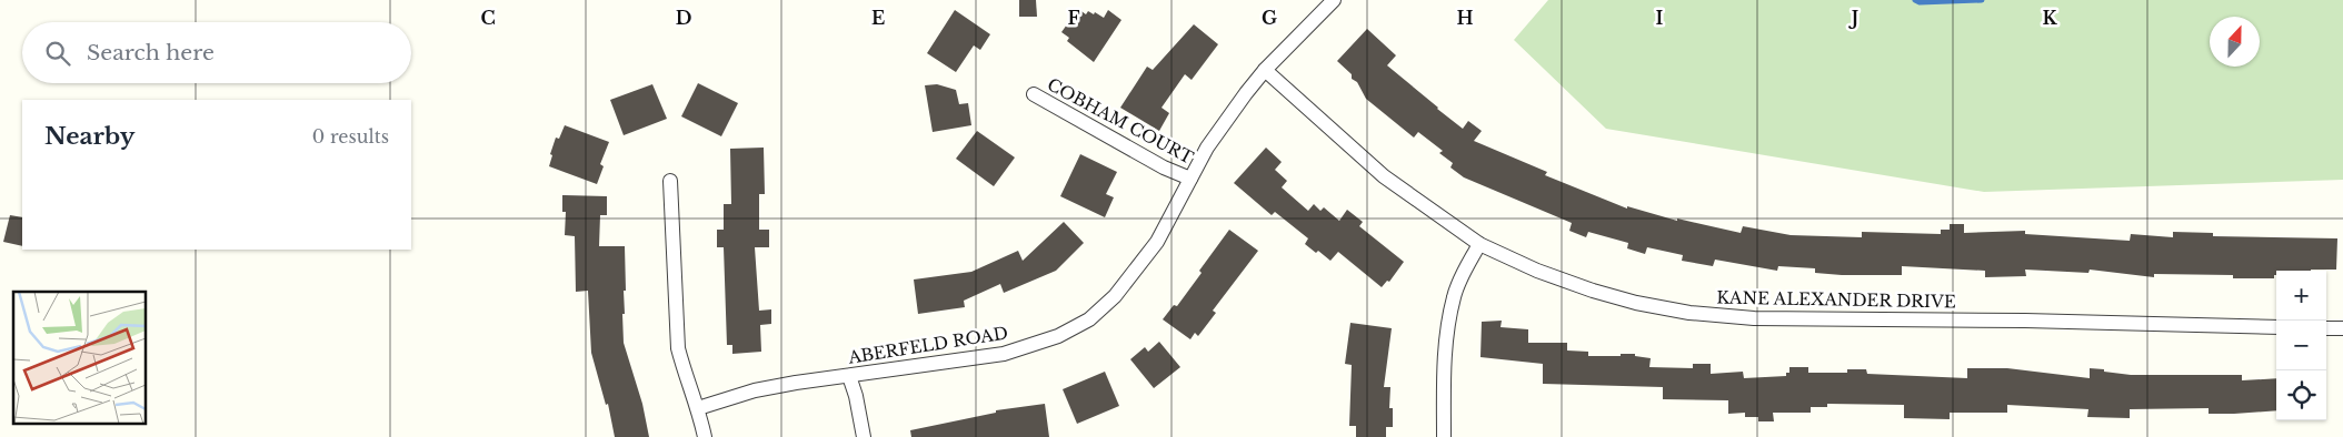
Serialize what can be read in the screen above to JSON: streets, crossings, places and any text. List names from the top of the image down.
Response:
{
  "streets": {
    "street": ["COBHAM COURT", "KANE ALEXANDER DRIVE", "ABERFELD ROAD"]
  },
  "crossings": [
    ["COBHAM COURT", "ABERFELD ROAD"],
    ["KANE ALEXANDER DRIVE", "ABERFELD ROAD"]
  ],
  "north": "top",
  "page": {
    "search": "Search here",
    "heading": ["Nearby", "0 results"],
    "map_buttons": ["+", "−"]
  },
  "grid": {
    "columns": [
      "C",
      "D",
      "E",
      "F",
      "G",
      "H",
      "I",
      "J",
      "K"
    ]
  }
}
